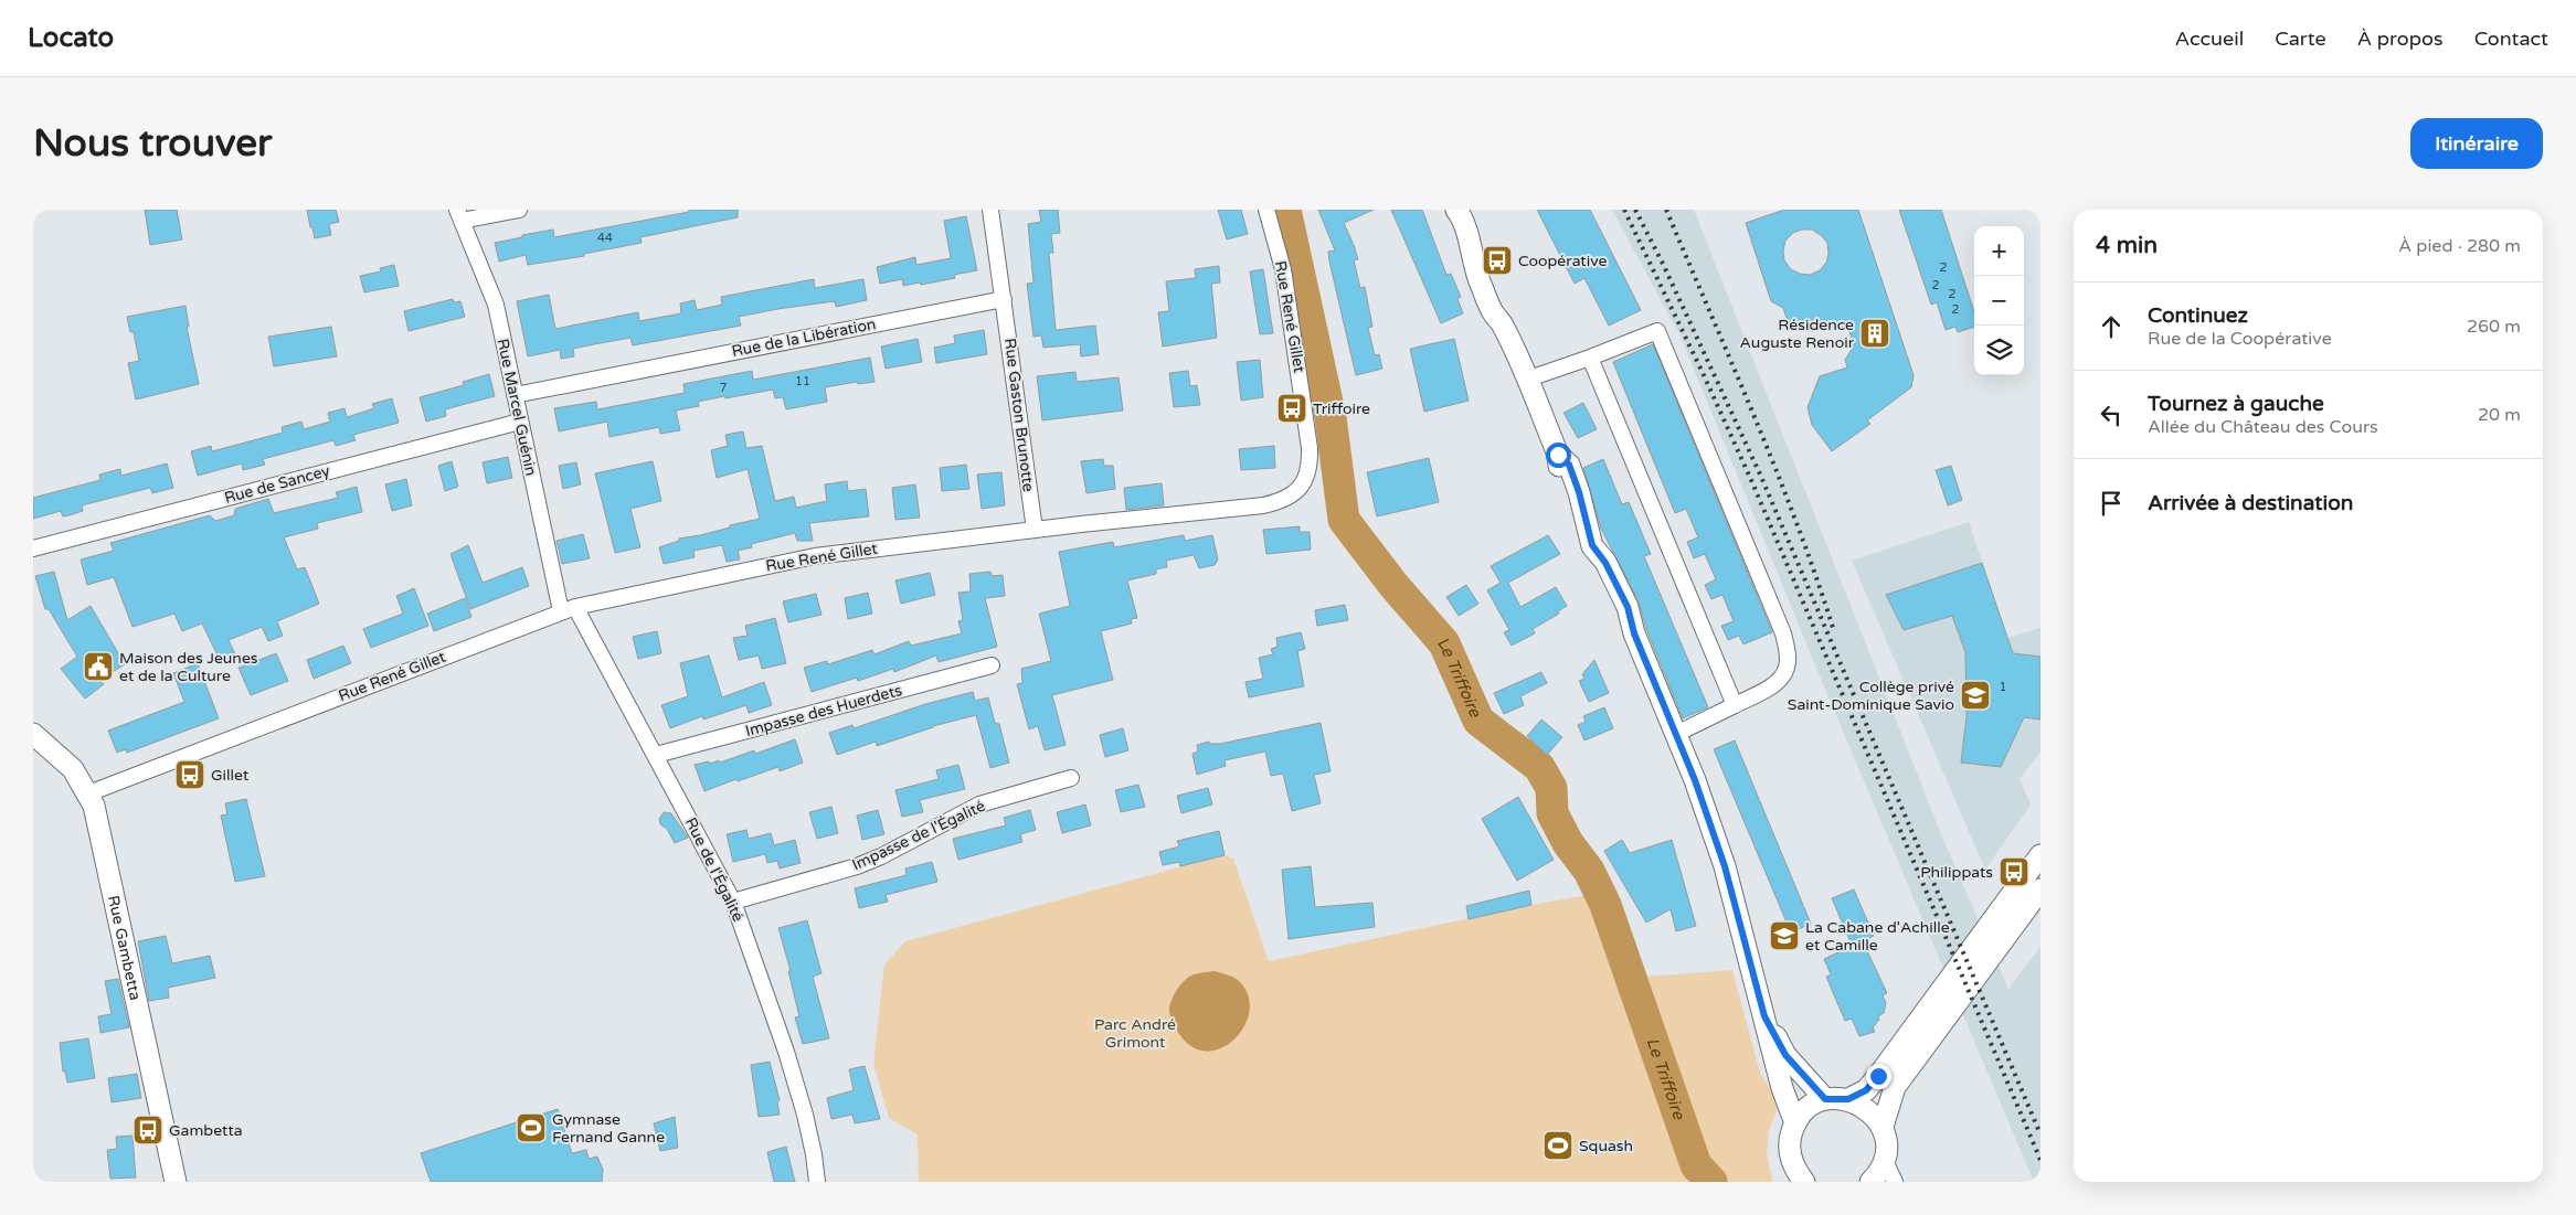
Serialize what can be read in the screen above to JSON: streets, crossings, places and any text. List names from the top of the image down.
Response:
{
  "streets": {
    "street": [
      "Rue René Gillet",
      "Rue de la Libération",
      "Rue Marcel Guénin",
      "Rue Gaston Brunotte",
      "Rue de Sancey",
      "Impasse des Huerdets",
      "Impasse de l'Égalité",
      "Rue de l'Égalité",
      "Rue Gambetta"
    ]
  },
  "crossings": [
    ["Rue René Gillet", "Rue Marcel Guénin"],
    ["Rue René Gillet", "Rue Gaston Brunotte"],
    ["Rue René Gillet", "Rue de l'Égalité"],
    ["Rue René Gillet", "Rue Gambetta"],
    ["Rue de la Libération", "Rue Marcel Guénin"],
    ["Rue de la Libération", "Rue Gaston Brunotte"],
    ["Rue Marcel Guénin", "Rue de Sancey"],
    ["Rue Marcel Guénin", "Rue de l'Égalité"],
    ["Impasse des Huerdets", "Rue de l'Égalité"],
    ["Impasse de l'Égalité", "Rue de l'Égalité"]
  ],
  "water": ["Le Triffoire"],
  "parks": ["Parc André Grimont"],
  "places": {
    "bus stop": [
      "Coopérative",
      "Triffoire",
      "Gillet",
      "Philippats",
      "Gambetta"
    ],
    "building": ["Résidence Auguste Renoir"],
    "public building": ["Maison des Jeunes et de la Culture"],
    "school or university": ["Collège privé Saint-Dominique Savio", "La Cabane d'Achille et Camille"],
    "sports": ["Gymnase Fernand Ganne", "Squash"]
  },
  "house_numbers": [
    "44",
    "2",
    "2",
    "2",
    "2",
    "11",
    "7",
    "1"
  ],
  "page": {
    "header": "Locato",
    "nav": [
      "Accueil",
      "Carte",
      "À propos",
      "Contact"
    ],
    "buttons": "Itinéraire",
    "title": "Nous trouver",
    "heading": ["4 min", "À pied · 280 m"],
    "map_buttons": ["+", "−"],
    "list": [
      ["Continuez", "Rue de la Coopérative", "260 m"],
      ["Tournez à gauche", "Allée du Château des Cours", "20 m"],
      "Arrivée à destination"
    ]
  }
}
